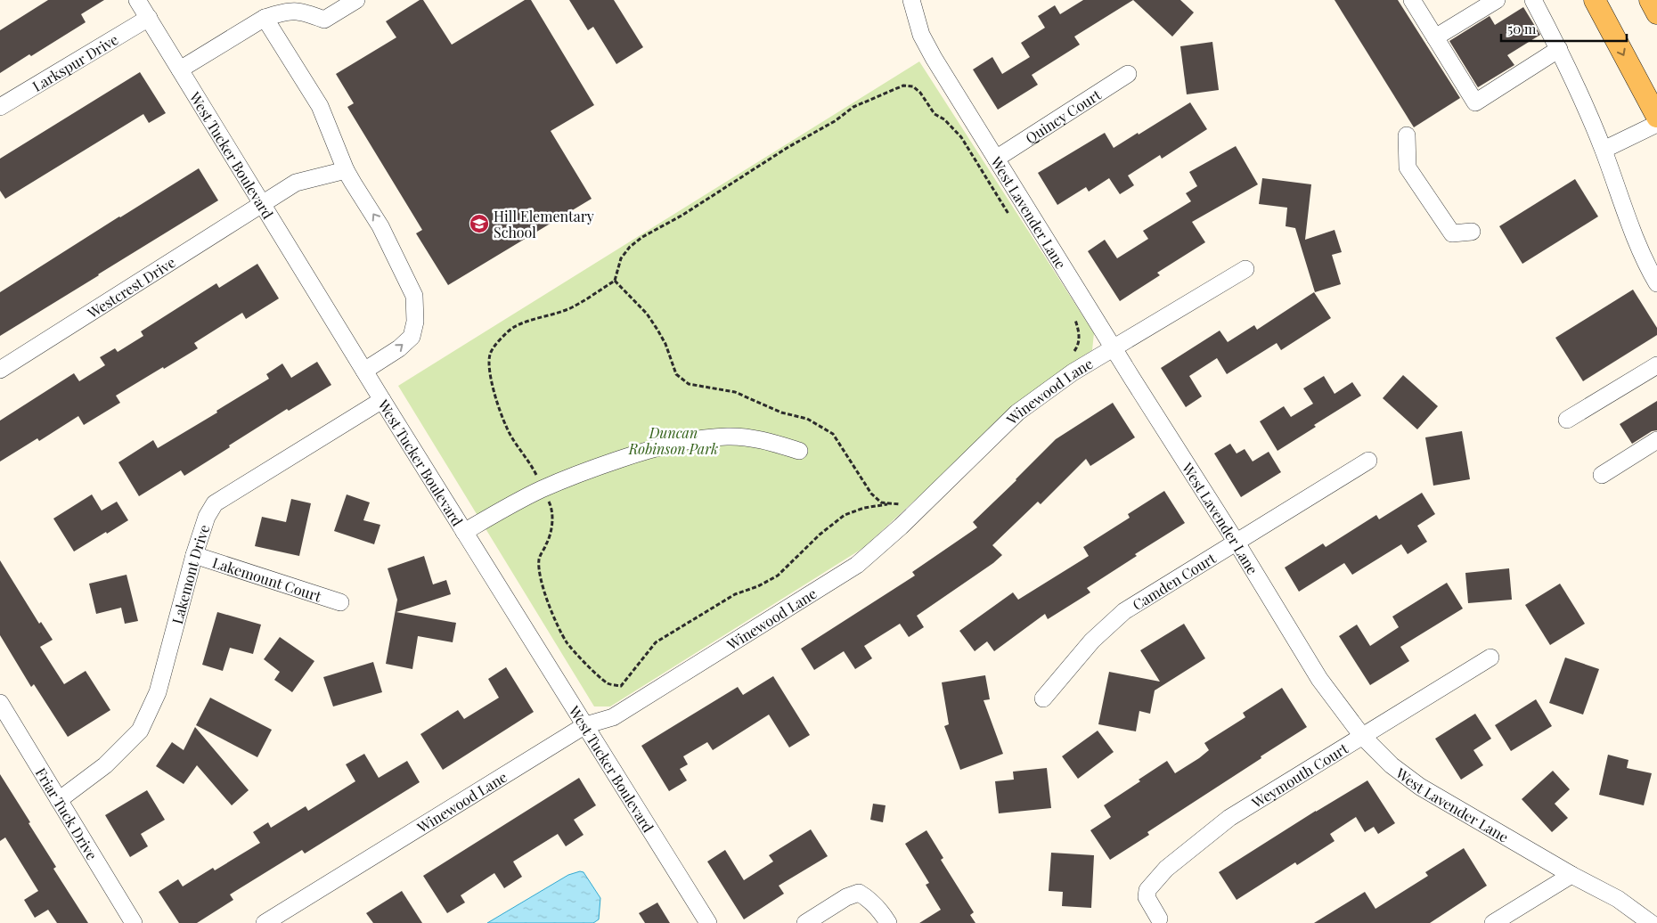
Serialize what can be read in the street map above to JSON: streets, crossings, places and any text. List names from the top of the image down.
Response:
{
  "streets": {
    "street": [
      "Larkspur Drive",
      "Quincy Court",
      "West Tucker Boulevard",
      "West Lavender Lane",
      "Westcrest Drive",
      "Winewood Lane",
      "Lakemont Drive",
      "Lakemount Court",
      "Camden Court",
      "Weymouth Court",
      "Friar Tuck Drive"
    ]
  },
  "crossings": [
    ["Larkspur Drive", "West Tucker Boulevard"],
    ["Quincy Court", "West Lavender Lane"],
    ["West Tucker Boulevard", "Westcrest Drive"],
    ["West Tucker Boulevard", "Winewood Lane"],
    ["West Tucker Boulevard", "Lakemont Drive"],
    ["West Lavender Lane", "Winewood Lane"],
    ["West Lavender Lane", "Camden Court"],
    ["West Lavender Lane", "Weymouth Court"],
    ["Lakemont Drive", "Lakemount Court"],
    ["Lakemont Drive", "Friar Tuck Drive"]
  ],
  "parks": ["Duncan Robinson Park"],
  "places": {
    "school or university": ["Hill Elementary School"]
  },
  "scale_bar": "50 m"
}
